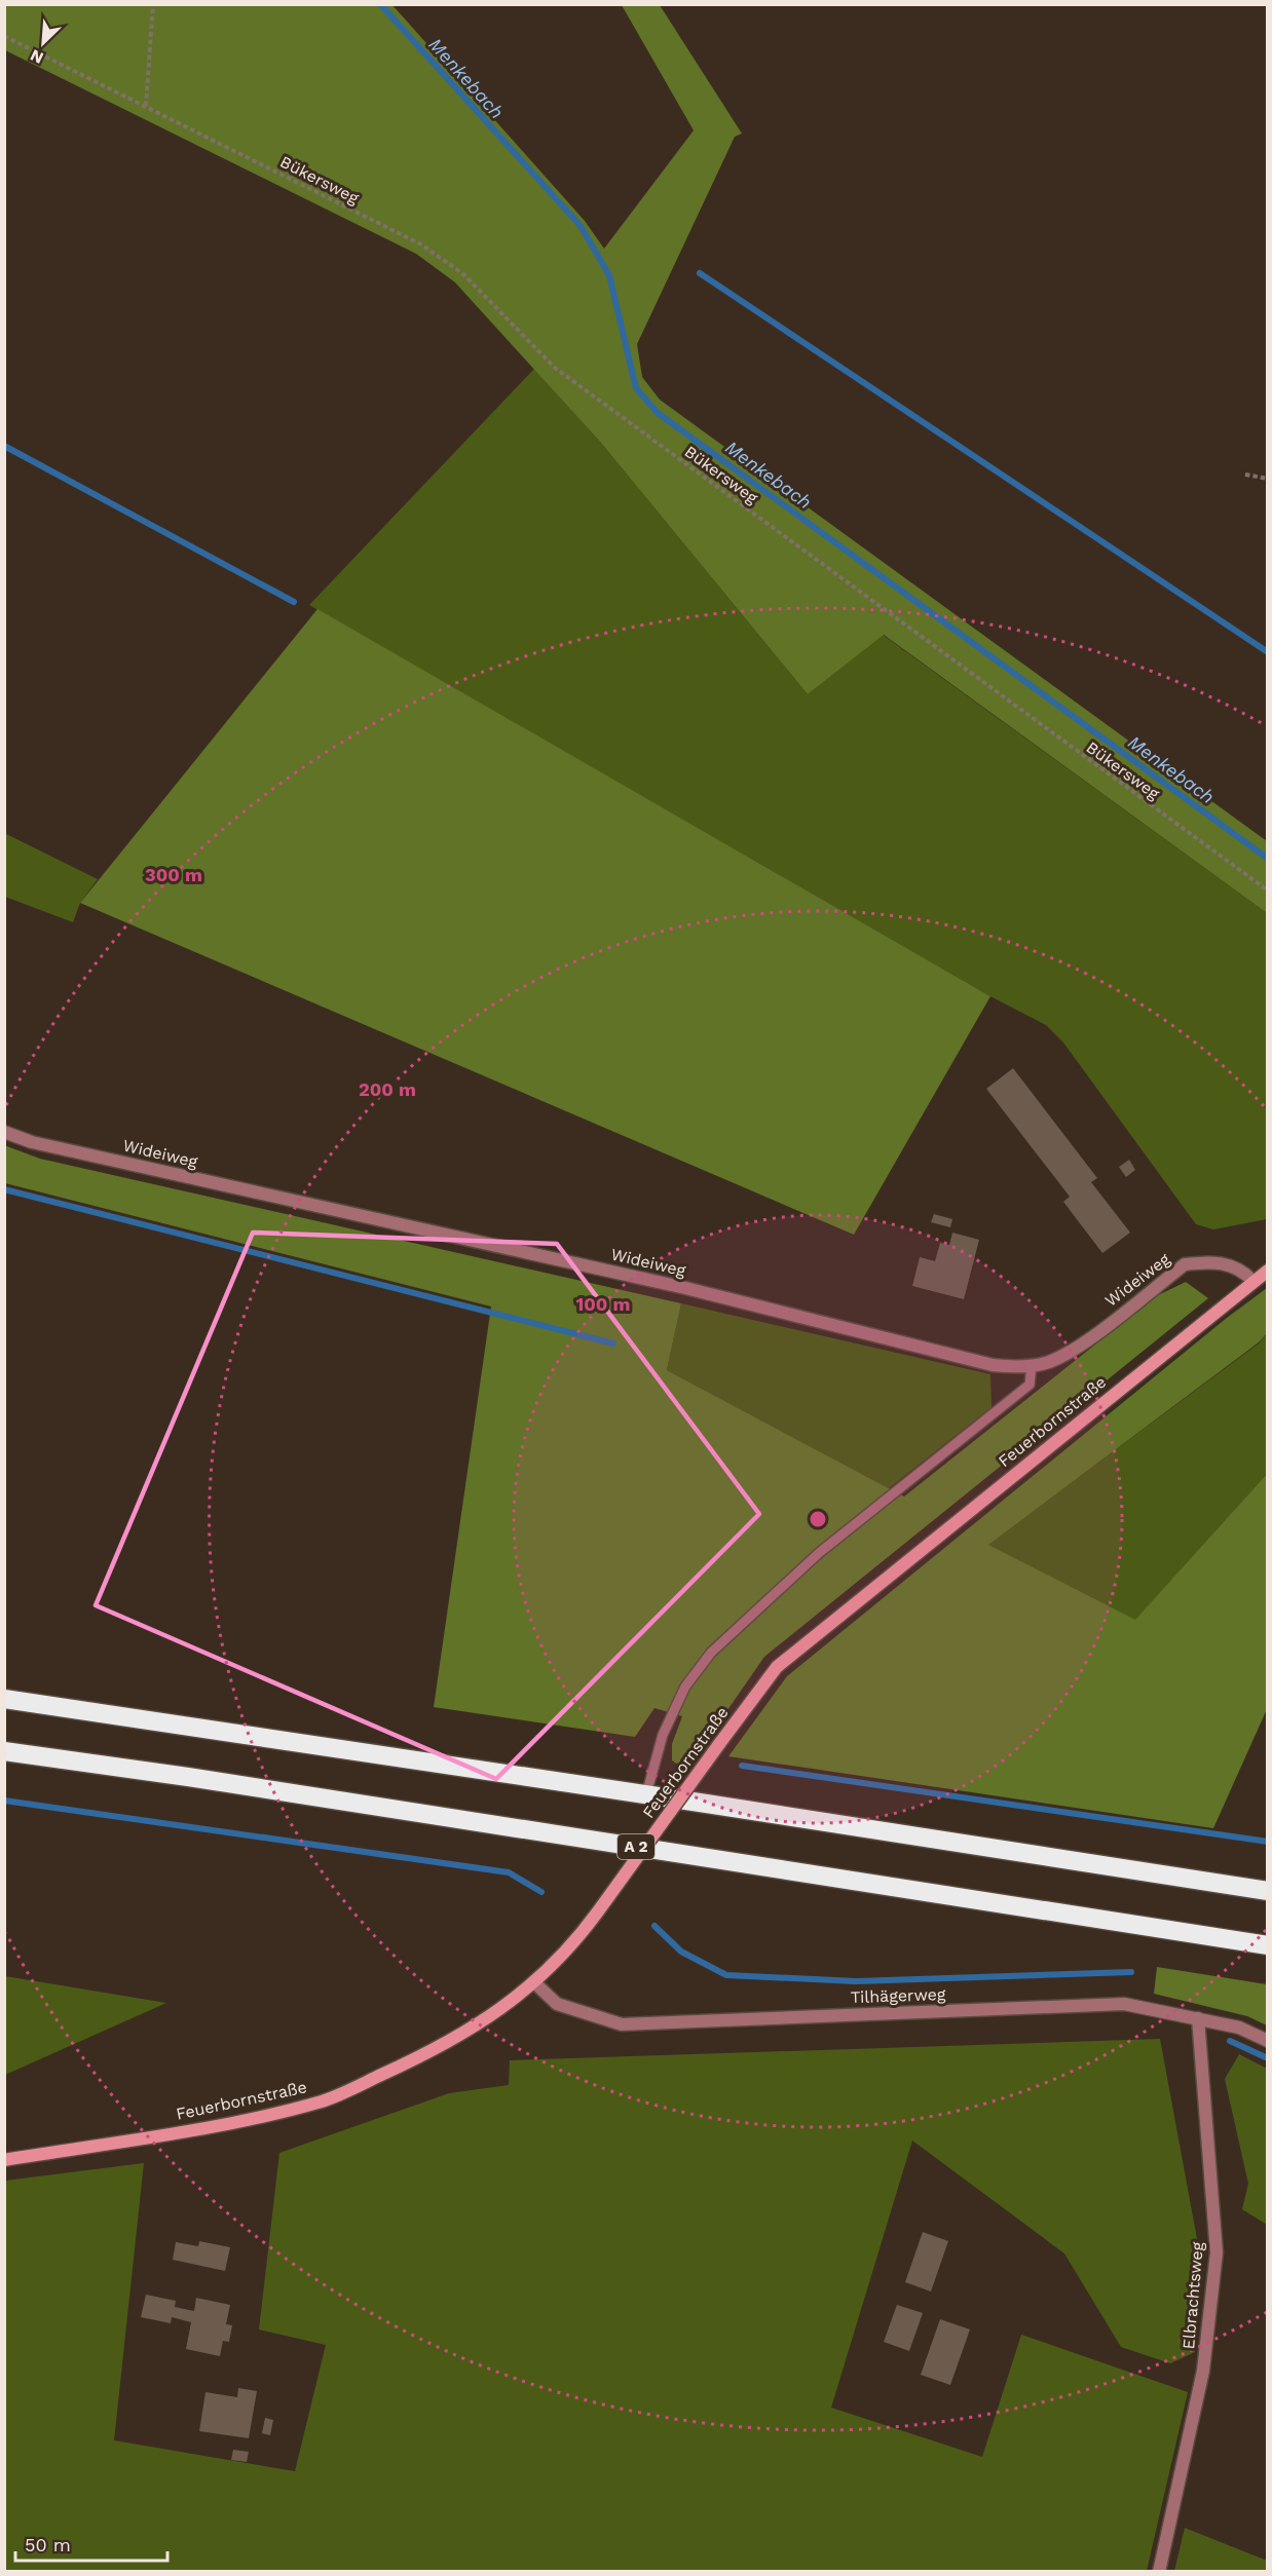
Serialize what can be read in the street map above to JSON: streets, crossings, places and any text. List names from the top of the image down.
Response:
{
  "streets": {
    "highway": ["A 2"],
    "street": [
      "Wideiweg",
      "Feuerbornstraße",
      "Tilhägerweg",
      "Elbrachtsweg"
    ],
    "path": ["Bükersweg"]
  },
  "crossings": [
    ["Wideiweg", "Feuerbornstraße"],
    ["Feuerbornstraße", "Tilhägerweg"],
    ["Tilhägerweg", "Elbrachtsweg"]
  ],
  "water": ["Menkebach"],
  "scale_bar": "50 m",
  "north": "bottom left",
  "rings": ["300 m", "200 m", "100 m"]
}
